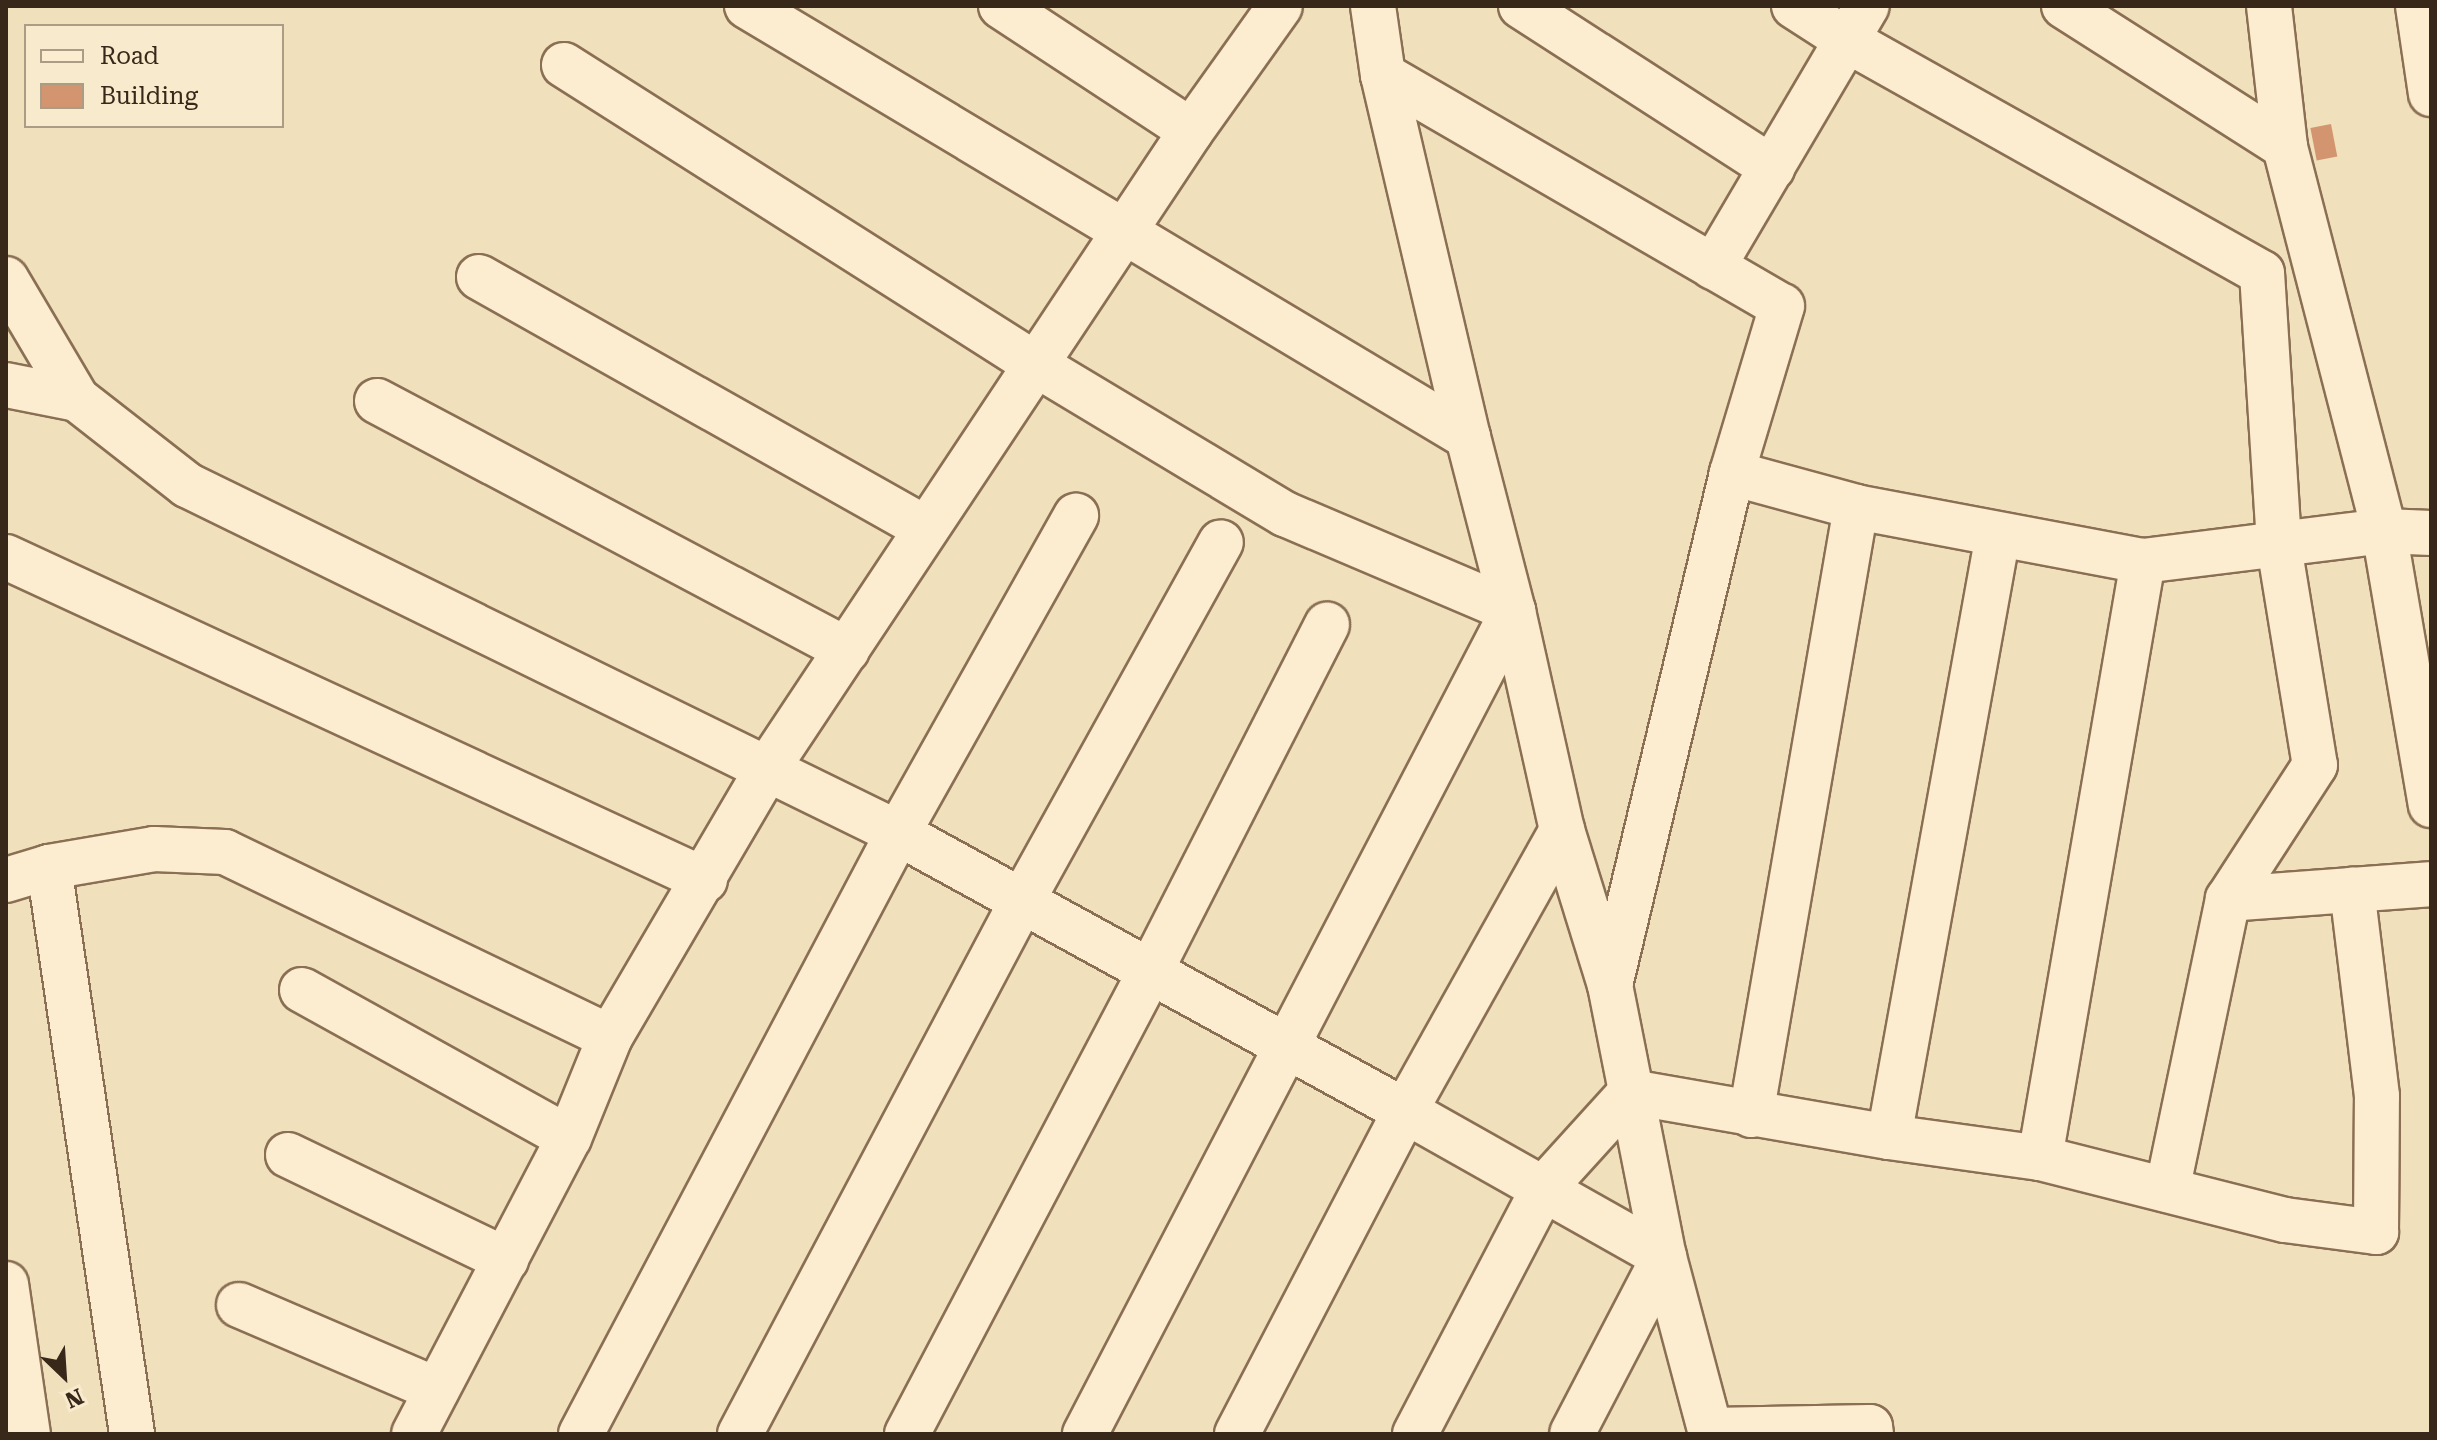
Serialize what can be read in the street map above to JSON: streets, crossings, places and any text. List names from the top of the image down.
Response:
{
  "legend": ["Road", "Building"],
  "north": "bottom right"
}
